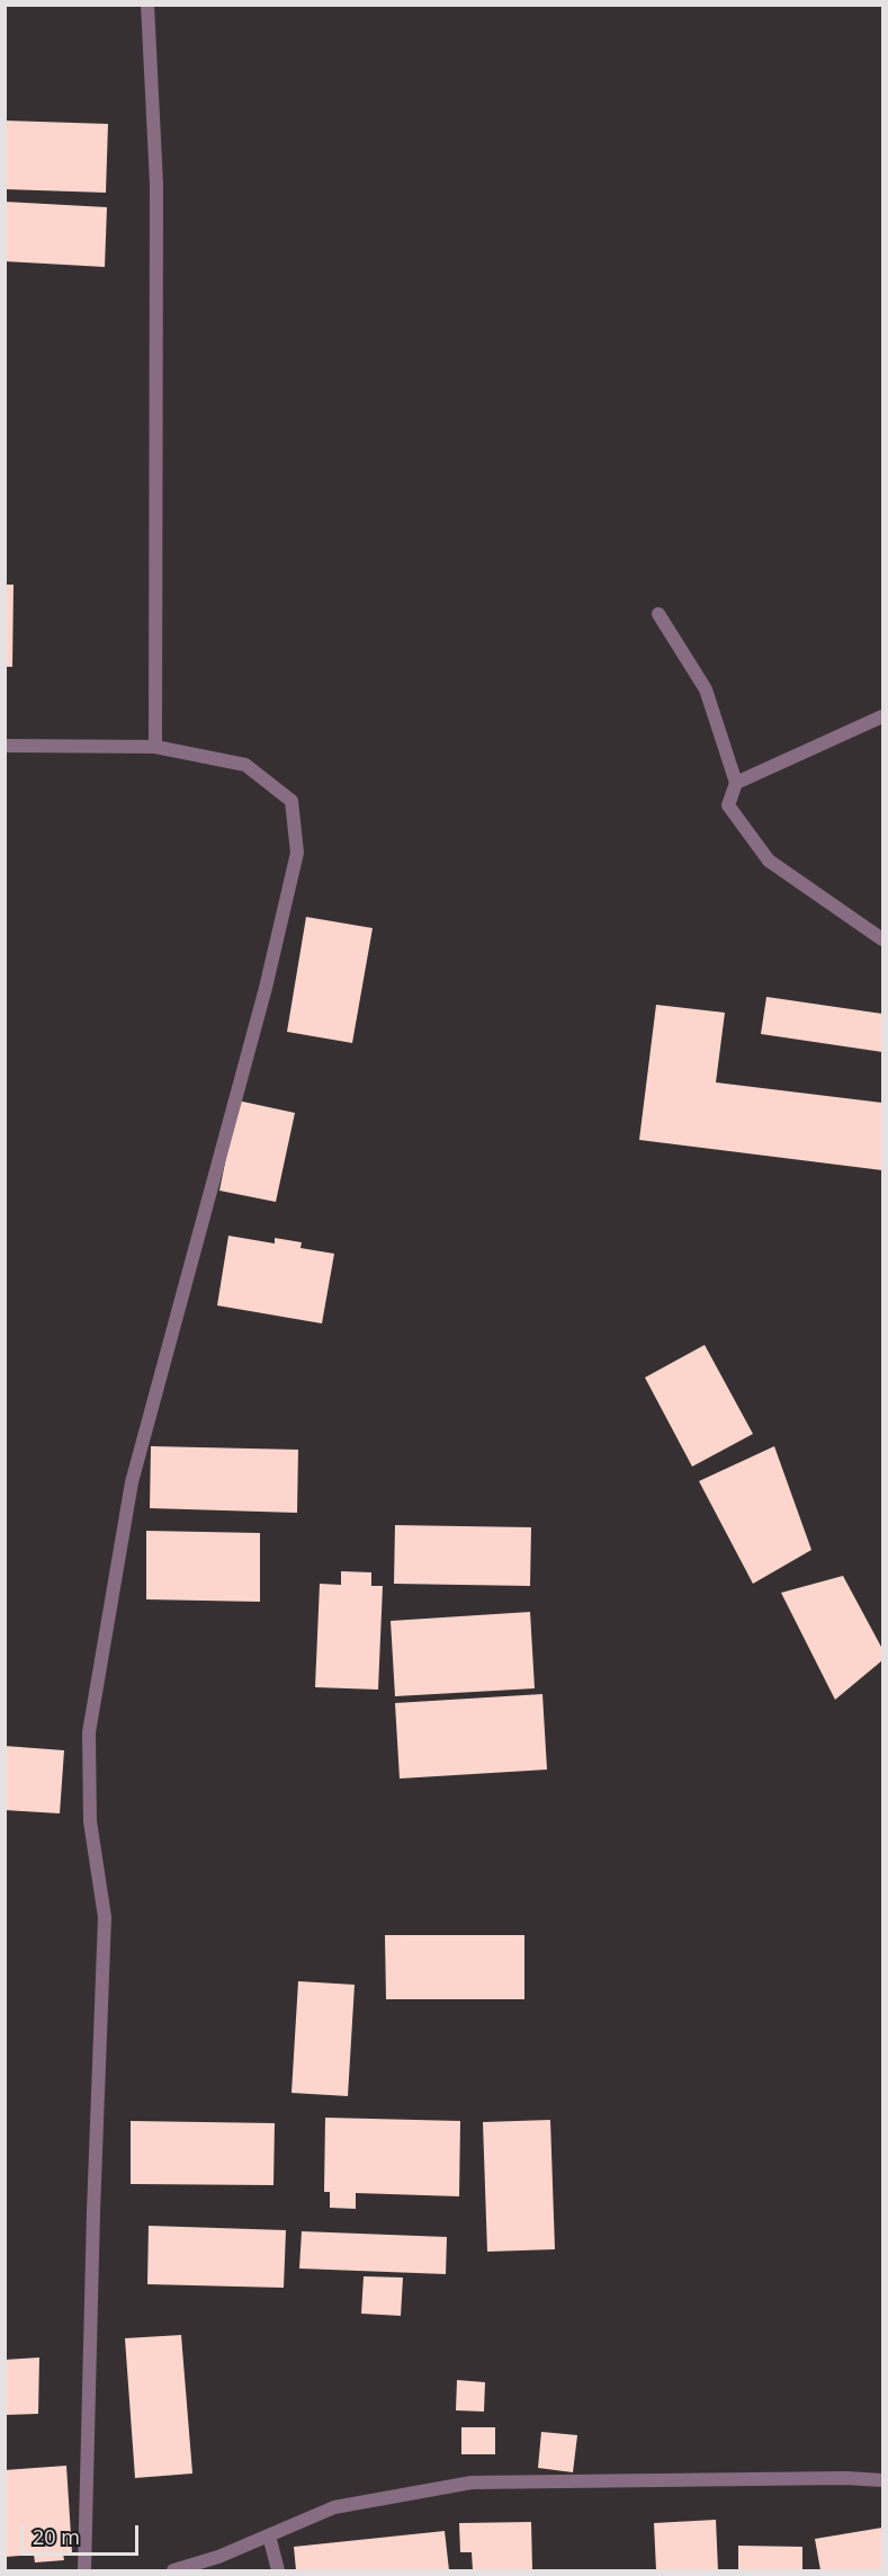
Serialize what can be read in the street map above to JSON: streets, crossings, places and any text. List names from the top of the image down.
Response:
{
  "scale_bar": "20 m"
}
